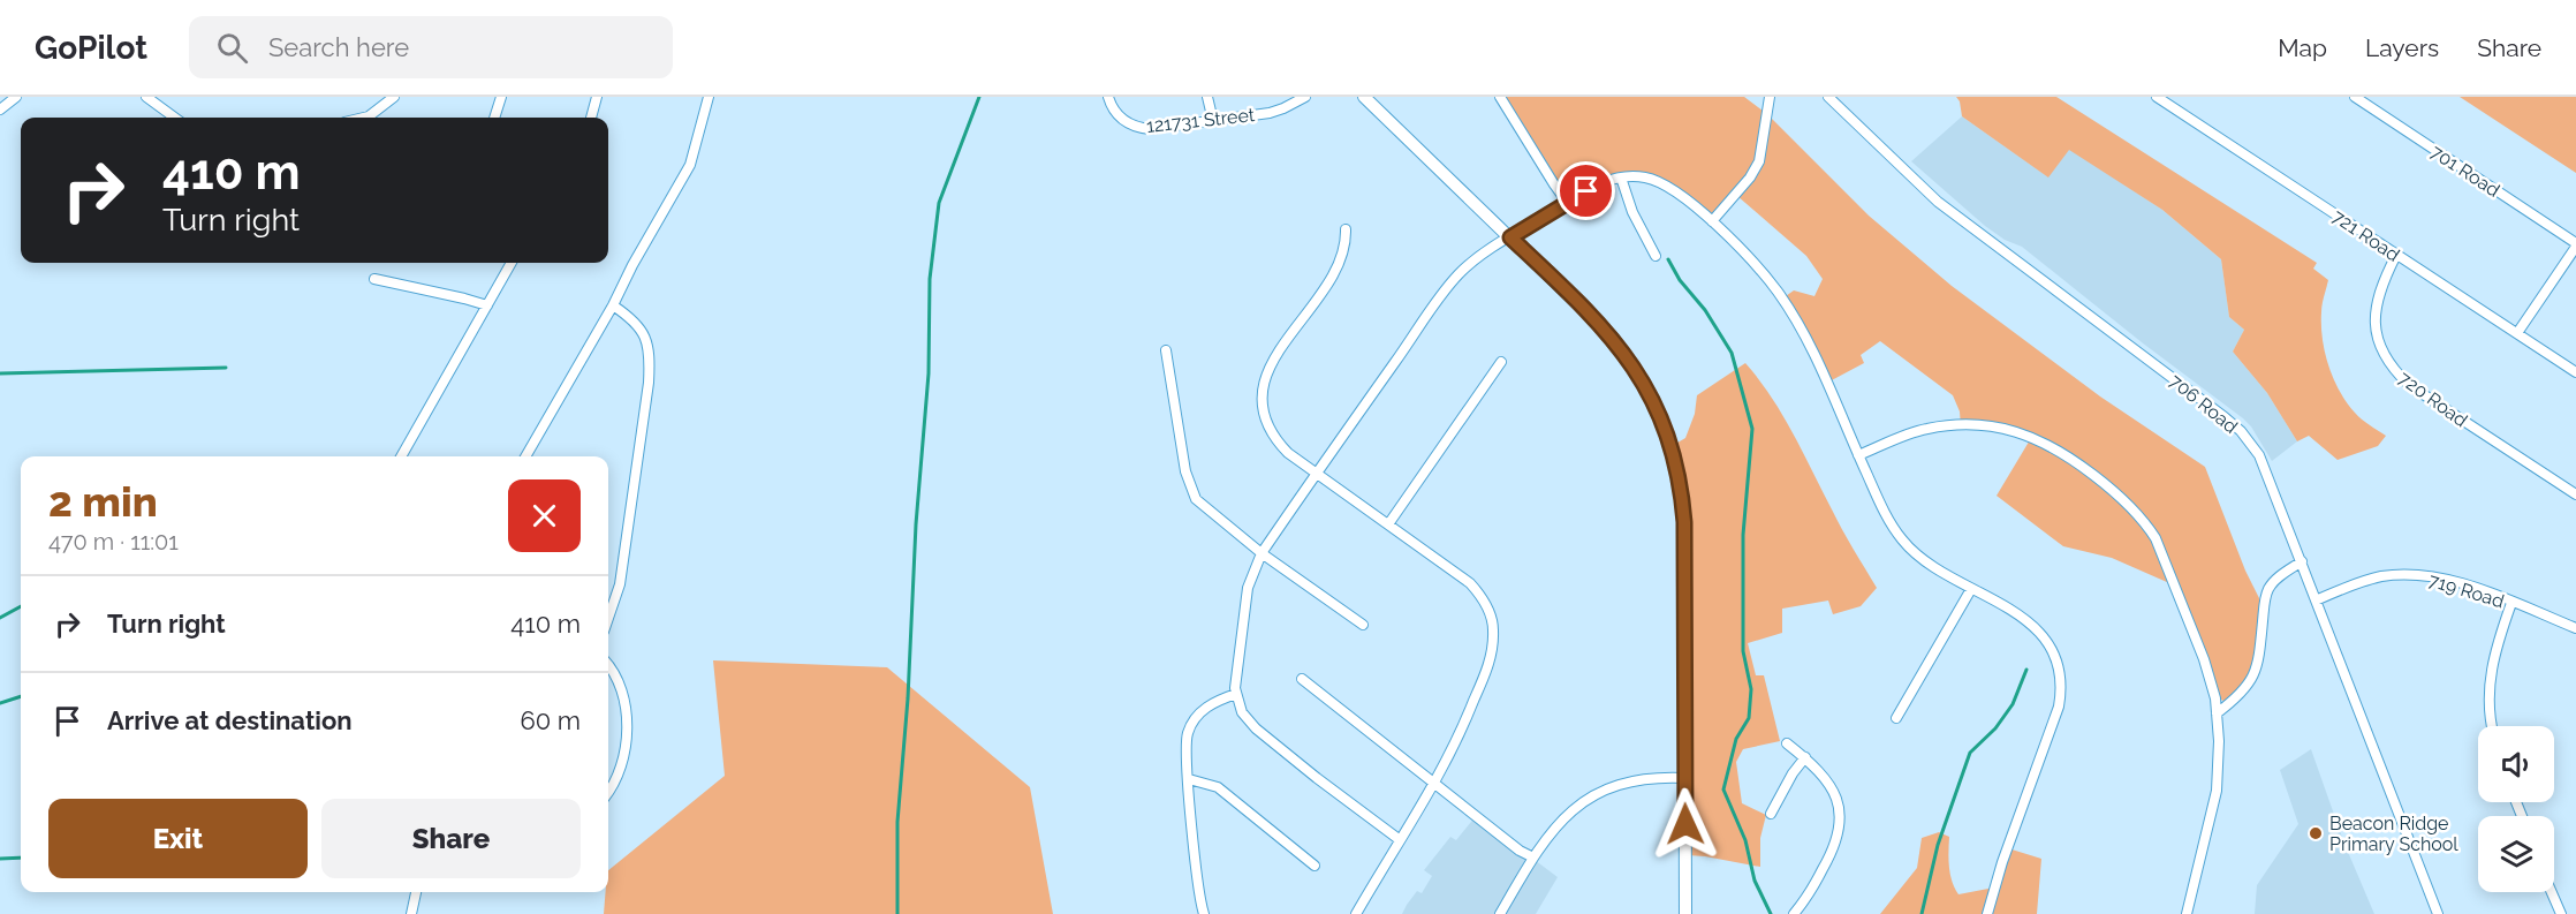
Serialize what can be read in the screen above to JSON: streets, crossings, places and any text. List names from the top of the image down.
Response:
{
  "streets": {
    "street": [
      "121731 Street",
      "701 Road",
      "721 Road",
      "720 Road",
      "706 Road",
      "719 Road"
    ]
  },
  "crossings": [
    ["721 Road", "720 Road"],
    ["706 Road", "719 Road"]
  ],
  "places": ["Beacon Ridge Primary School"],
  "page": {
    "header": "GoPilot",
    "search": "Search here",
    "nav": ["Map", "Layers", "Share"],
    "turn": ["410 m", "Turn right"],
    "heading": ["2 min", "470 m · 11:01"],
    "list": [
      {
        "name": "Turn right",
        "value": "410 m"
      },
      {
        "name": "Arrive at destination",
        "value": "60 m"
      }
    ],
    "buttons": ["Exit", "Share"]
  }
}
